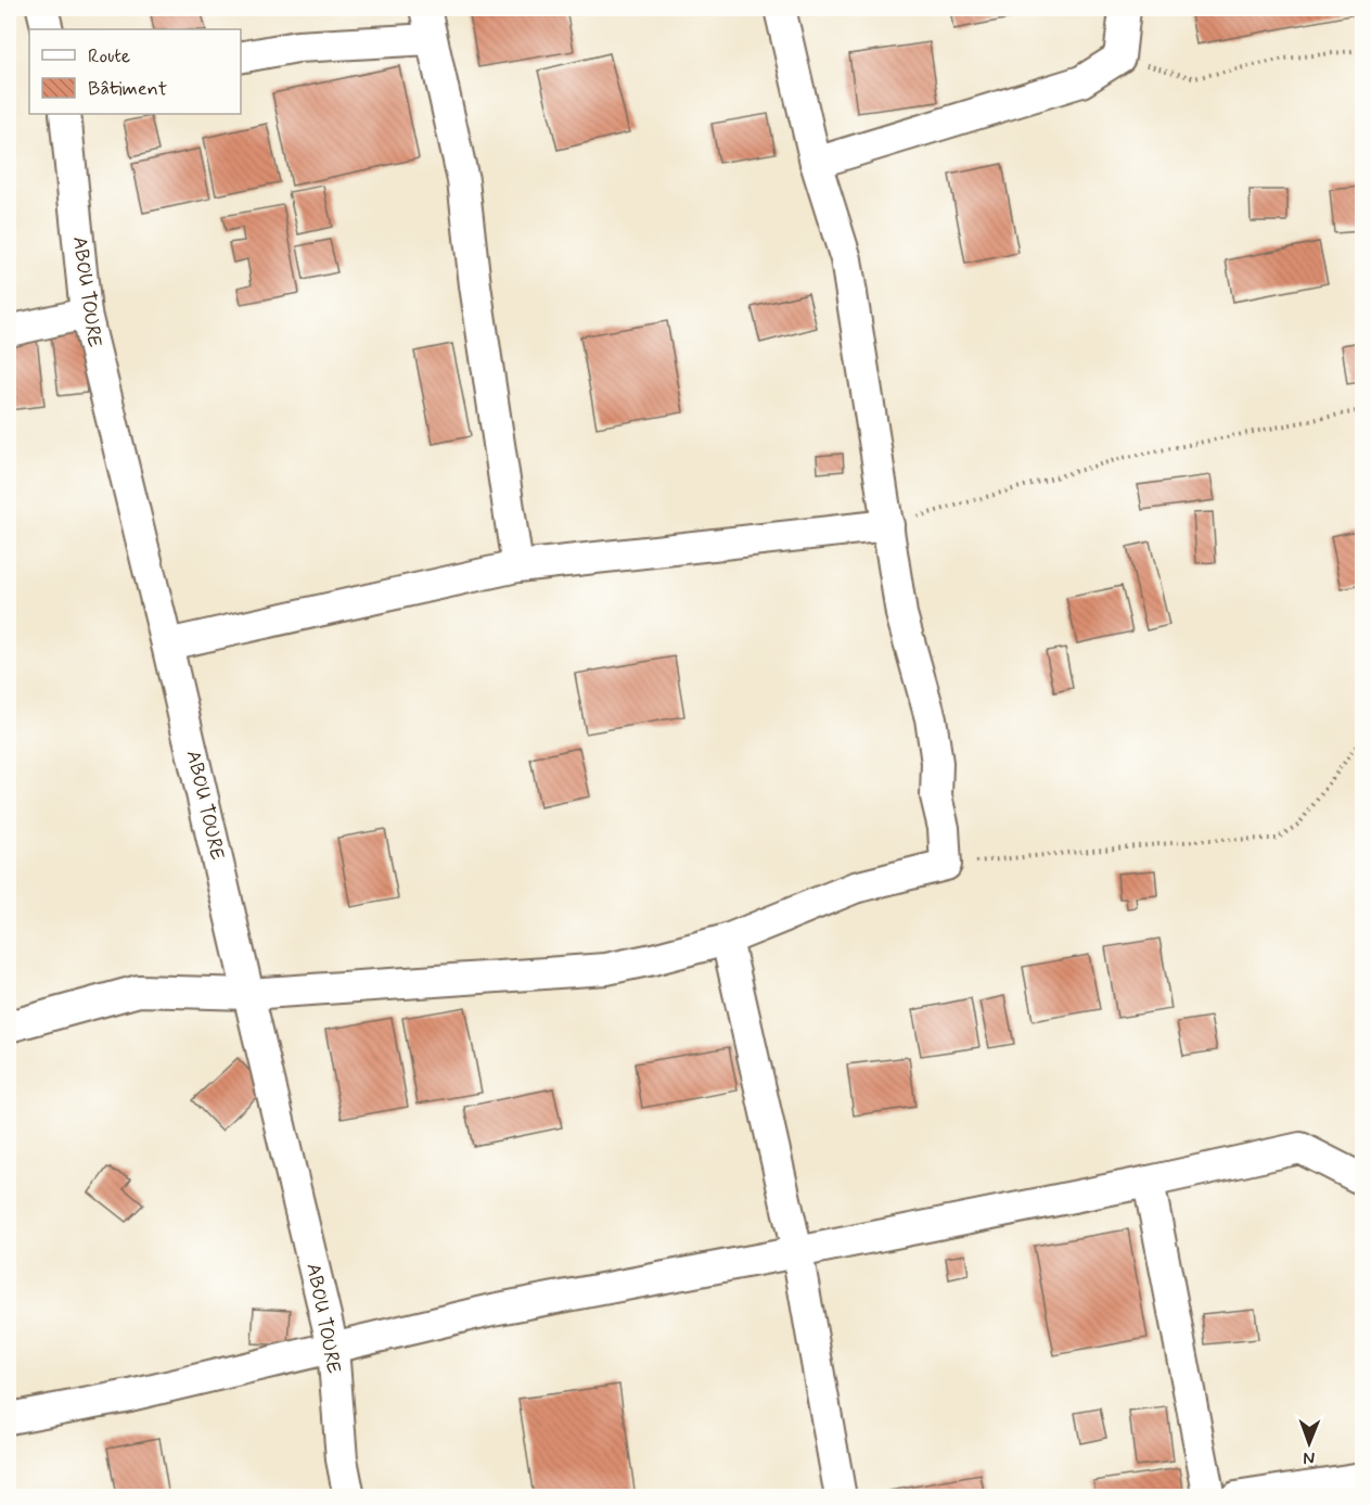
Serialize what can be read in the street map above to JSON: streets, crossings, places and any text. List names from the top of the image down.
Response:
{
  "streets": {
    "street": ["ABOU TOURE"]
  },
  "legend": ["Route", "Bâtiment"],
  "north": "bottom"
}
